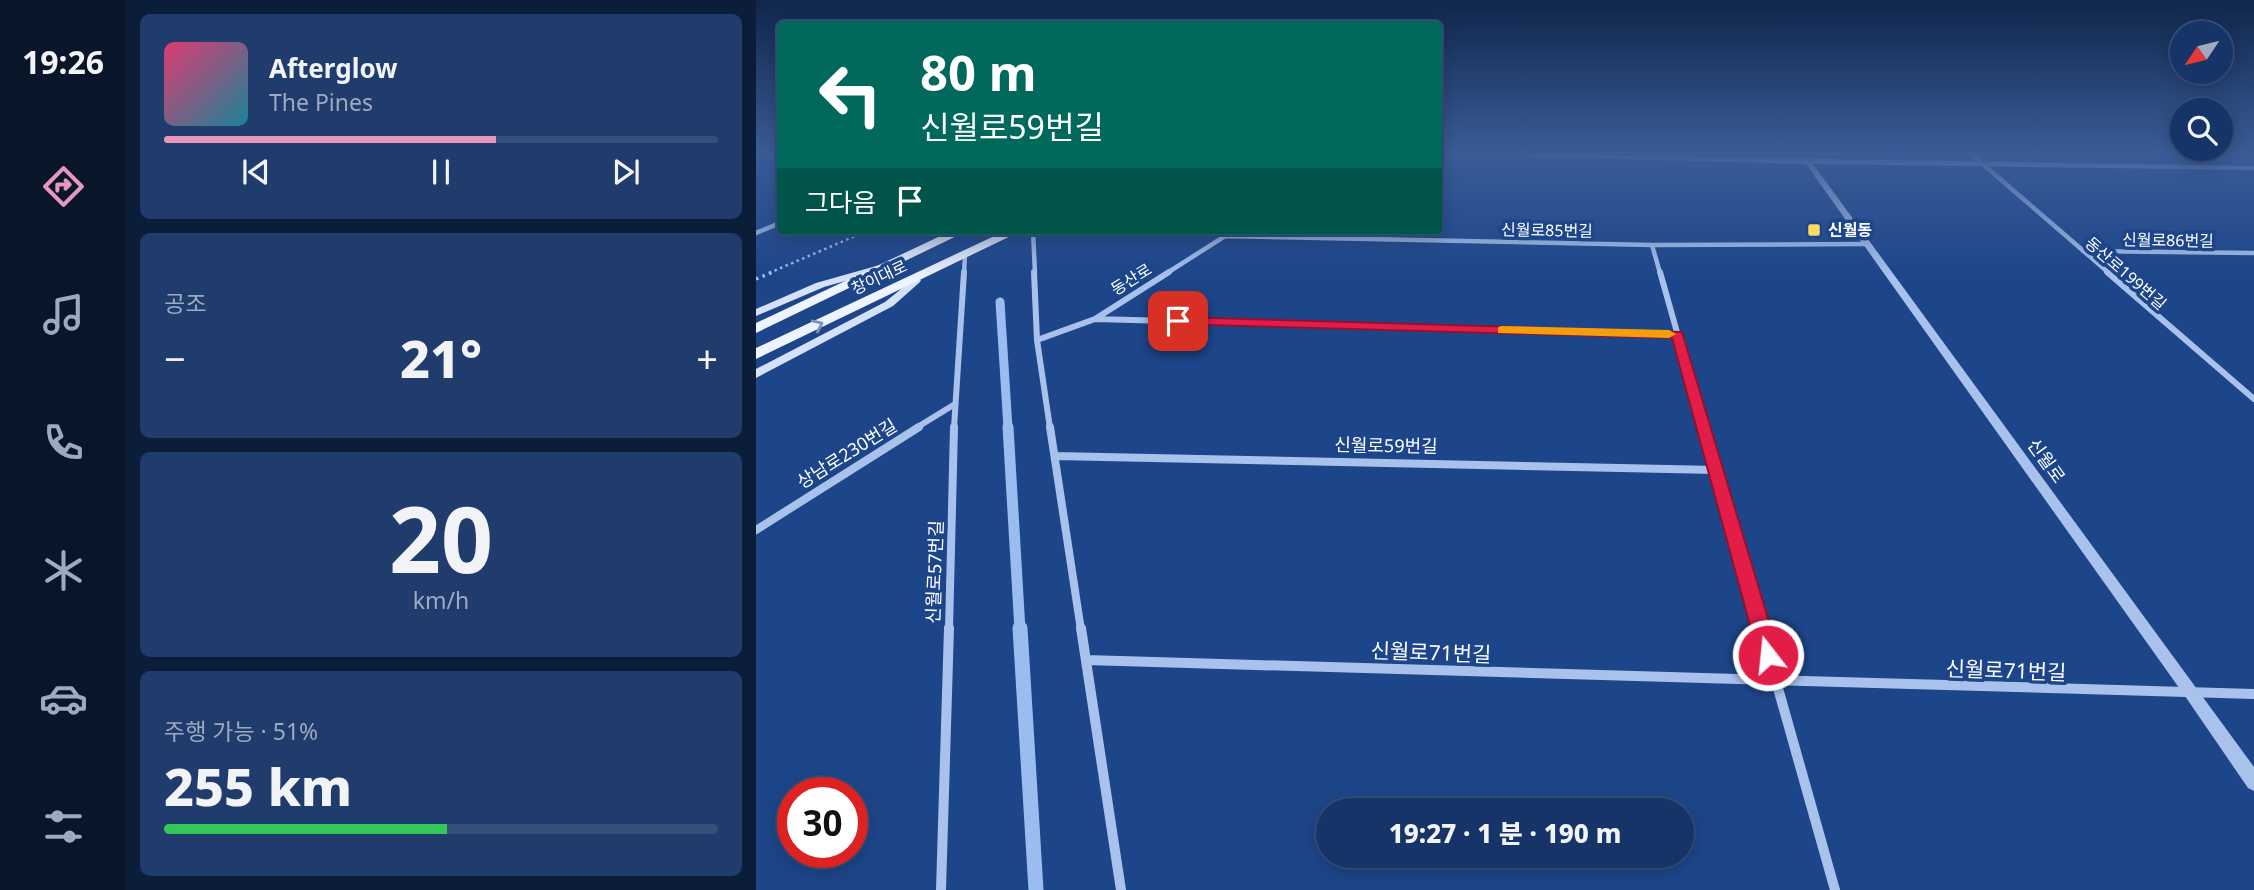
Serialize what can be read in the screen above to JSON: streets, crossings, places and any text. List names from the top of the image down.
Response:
{
  "streets": {
    "main road": ["창이대로"],
    "street": [
      "신월로85번길",
      "신월로86번길",
      "동산로199번길",
      "동산로",
      "신월로59번길",
      "상남로230번길",
      "신월로",
      "신월로57번길",
      "신월로71번길"
    ]
  },
  "crossings": [
    ["신월로85번길", "동산로"],
    ["신월로85번길", "신월로"],
    ["신월로86번길", "동산로199번길"],
    ["창이대로", "신월로57번길"],
    ["상남로230번길", "신월로57번길"],
    ["신월로", "신월로71번길"]
  ],
  "places": {
    "transit": ["신월동"]
  },
  "north": "bottom left",
  "page": {
    "tabs": "19:26",
    "turn": ["80 m", "신월로59번길"],
    "song": ["Afterglow", "The Pines"],
    "then": "그다음",
    "tile": [
      "공조",
      ["20", "km/h"],
      ["주행 가능 · 51%", "255 km"]
    ],
    "heat": ["−", "21°", "+"],
    "limit": "30",
    "trip": "19:27 · 1 분 · 190 m"
  }
}
